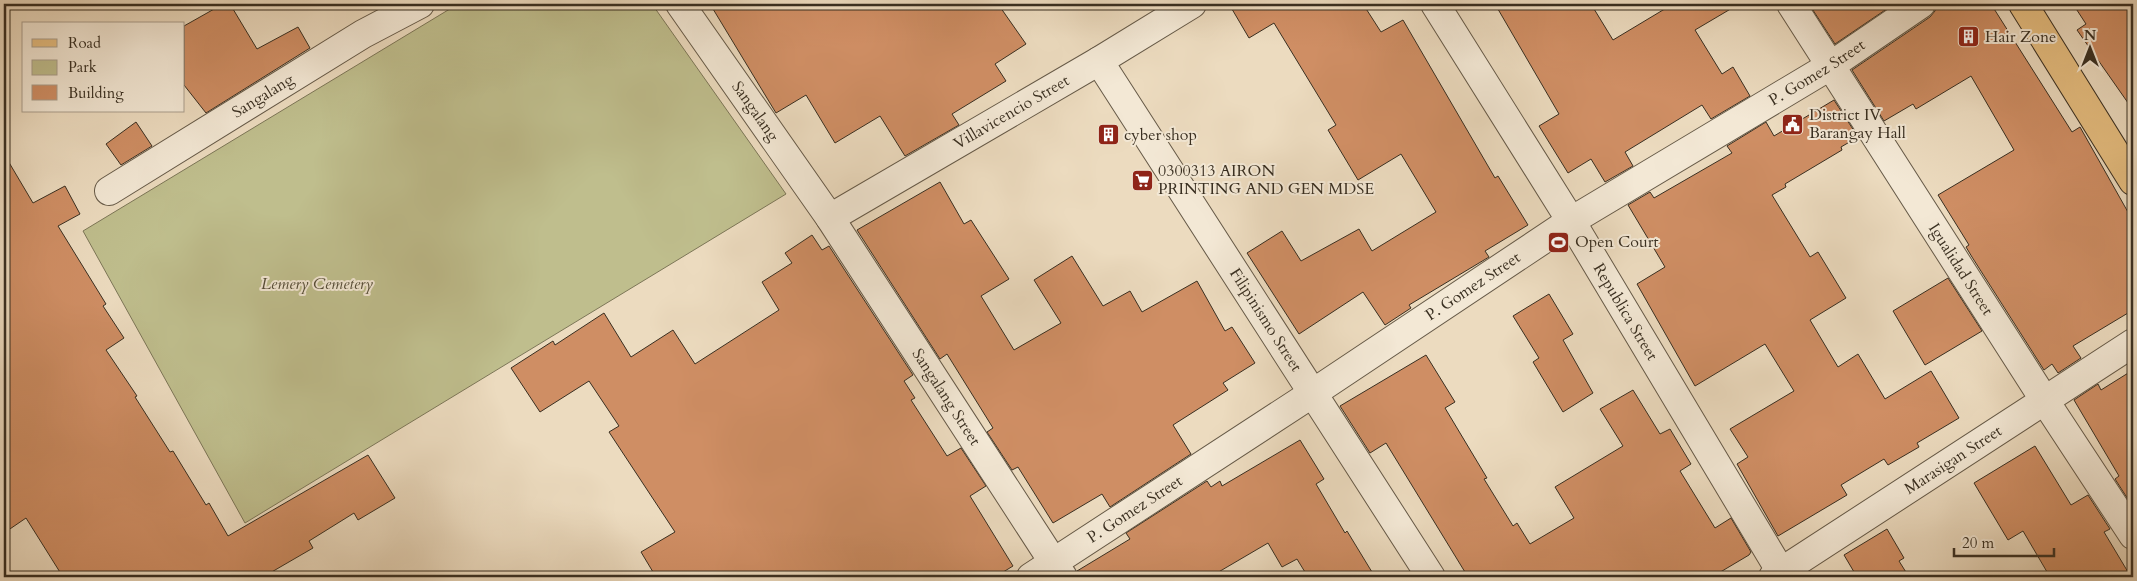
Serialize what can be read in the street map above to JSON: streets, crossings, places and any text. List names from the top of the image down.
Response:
{
  "streets": {
    "street": [
      "P. Gomez Street",
      "Sangalang",
      "Villavicencio Street",
      "Igualidad Street",
      "Republica Street",
      "Filipinismo Street",
      "Sangalang Street",
      "Marasigan Street"
    ]
  },
  "crossings": [
    ["P. Gomez Street", "Igualidad Street"],
    ["P. Gomez Street", "Republica Street"],
    ["P. Gomez Street", "Filipinismo Street"],
    ["P. Gomez Street", "Sangalang Street"],
    ["Sangalang", "Villavicencio Street"],
    ["Sangalang", "Sangalang Street"],
    ["Villavicencio Street", "Filipinismo Street"],
    ["Villavicencio Street", "Sangalang Street"],
    ["Igualidad Street", "Marasigan Street"],
    ["Republica Street", "Marasigan Street"]
  ],
  "parks": ["Lemery Cemetery"],
  "places": {
    "building": ["Hair Zone", "cyber shop"],
    "public building": ["District IV Barangay Hall"],
    "supermarket": ["0300313 AIRON PRINTING AND GEN MDSE"],
    "sports": ["Open Court"]
  },
  "legend": ["Road", "Park", "Building"],
  "scale_bar": "20 m",
  "north": "top"
}
